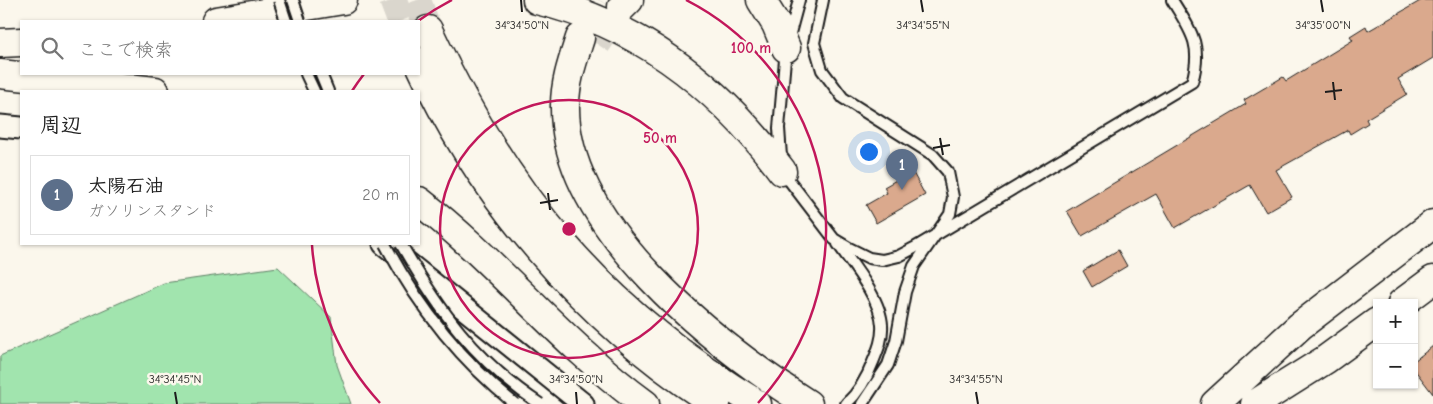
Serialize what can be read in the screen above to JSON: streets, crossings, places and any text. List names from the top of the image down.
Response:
{
  "page": {
    "search": "ここで検索",
    "heading": "周辺",
    "pins": "1",
    "list": [
      {
        "mark": "1",
        "name": "太陽石油",
        "note": "ガソリンスタンド",
        "value": "20 m"
      }
    ],
    "map_buttons": ["+", "−"]
  },
  "coordinates": [
    "34°34'50\"N",
    "34°34'55\"N",
    "34°35'00\"N",
    "34°34'45\"N"
  ],
  "rings": ["100 m", "50 m"]
}
